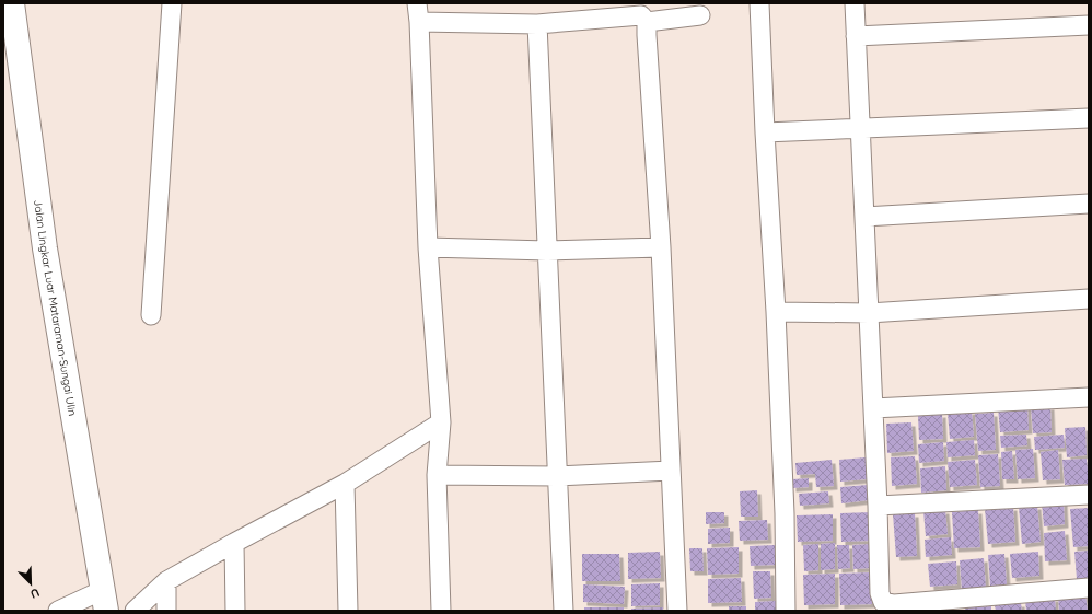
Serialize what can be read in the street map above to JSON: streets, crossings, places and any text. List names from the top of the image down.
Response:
{
  "streets": {
    "main road": ["Jalan Lingkar Luar Mataraman-Sungai Ulin"]
  },
  "north": "bottom right"
}
